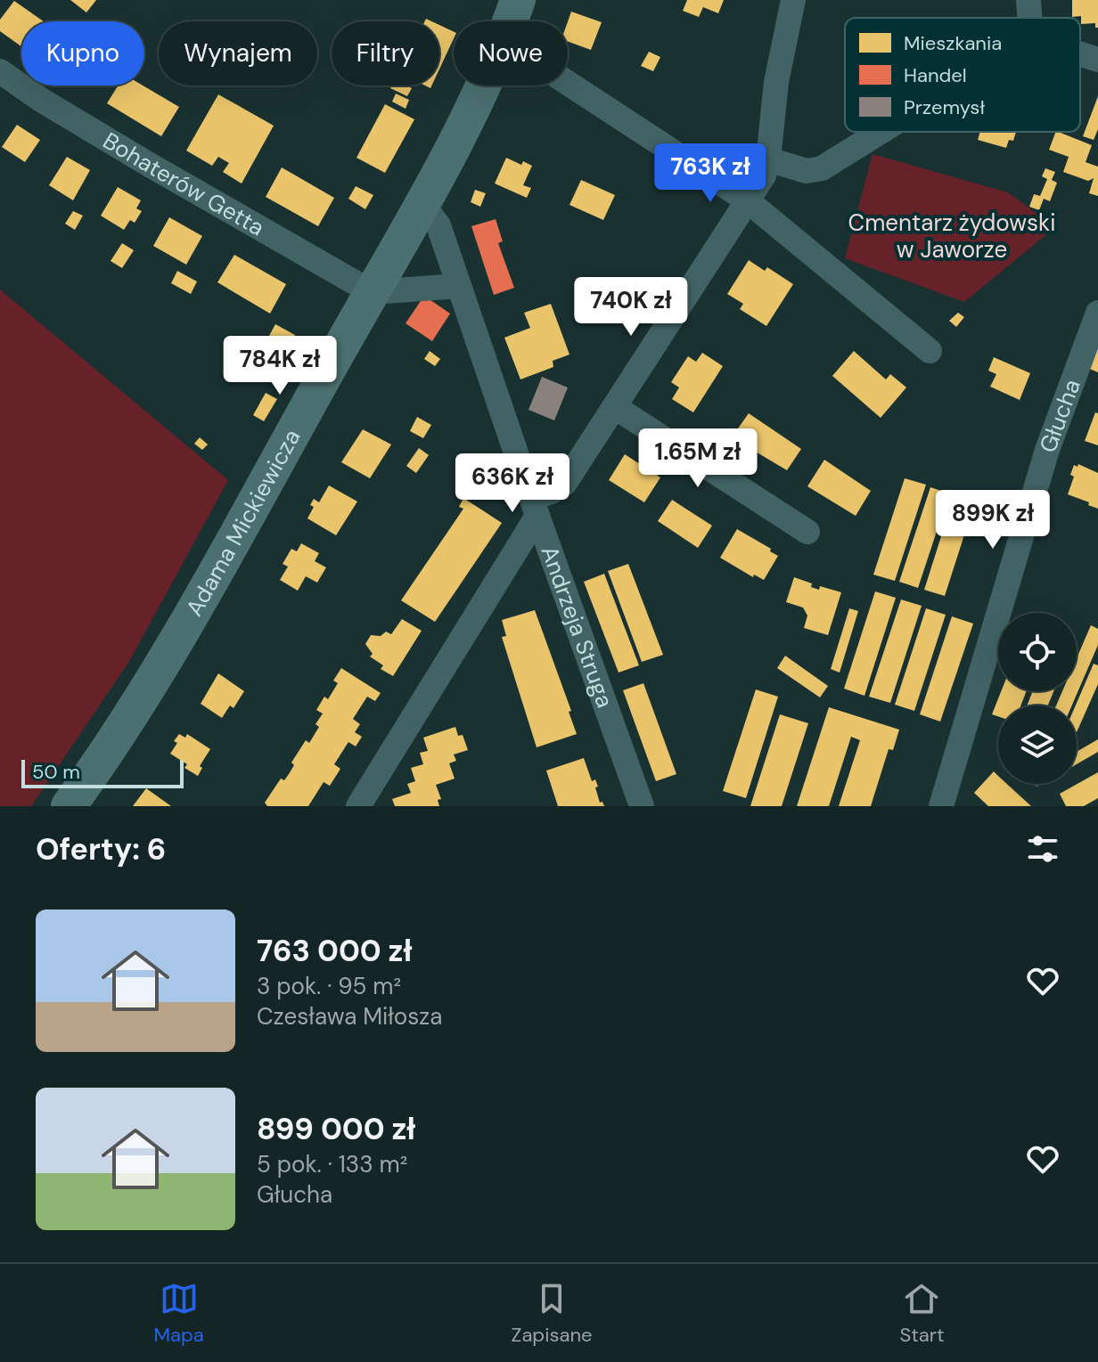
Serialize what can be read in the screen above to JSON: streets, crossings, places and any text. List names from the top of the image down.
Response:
{
  "streets": {
    "main road": ["Adama Mickiewicza"],
    "street": ["Bohaterów Getta", "Głucha", "Andrzeja Struga"]
  },
  "crossings": [
    ["Bohaterów Getta", "Adama Mickiewicza"],
    ["Adama Mickiewicza", "Andrzeja Struga"]
  ],
  "parks": ["Cmentarz żydowski w Jaworze"],
  "legend": ["Mieszkania", "Handel", "Przemysł"],
  "scale_bar": "50 m",
  "page": {
    "chip": [
      "Kupno",
      "Wynajem",
      "Filtry",
      "Nowe"
    ],
    "price": [
      "763K zł",
      "740K zł",
      "784K zł",
      "1.65M zł",
      "636K zł",
      "899K zł"
    ],
    "scale": "50 m",
    "heading": "Oferty: 6",
    "list": [
      {
        "name": "763 000 zł",
        "note": "3 pok. · 95 m² · Czesława Miłosza"
      },
      {
        "name": "899 000 zł",
        "note": "5 pok. · 133 m² · Głucha"
      }
    ],
    "tabs": ["Mapa", "Zapisane", "Start"]
  }
}
